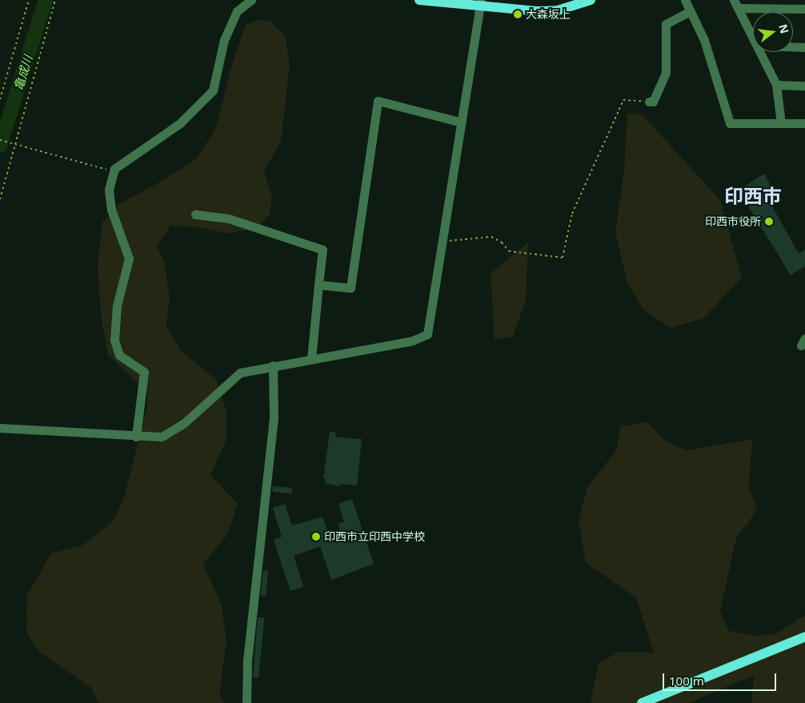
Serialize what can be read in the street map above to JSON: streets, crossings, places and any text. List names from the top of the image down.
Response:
{
  "districts": ["印西市"],
  "water": ["亀成川"],
  "places": ["大森坂上", "印西市役所", "印西市立印西中学校"],
  "scale_bar": "100 m",
  "north": "right"
}
